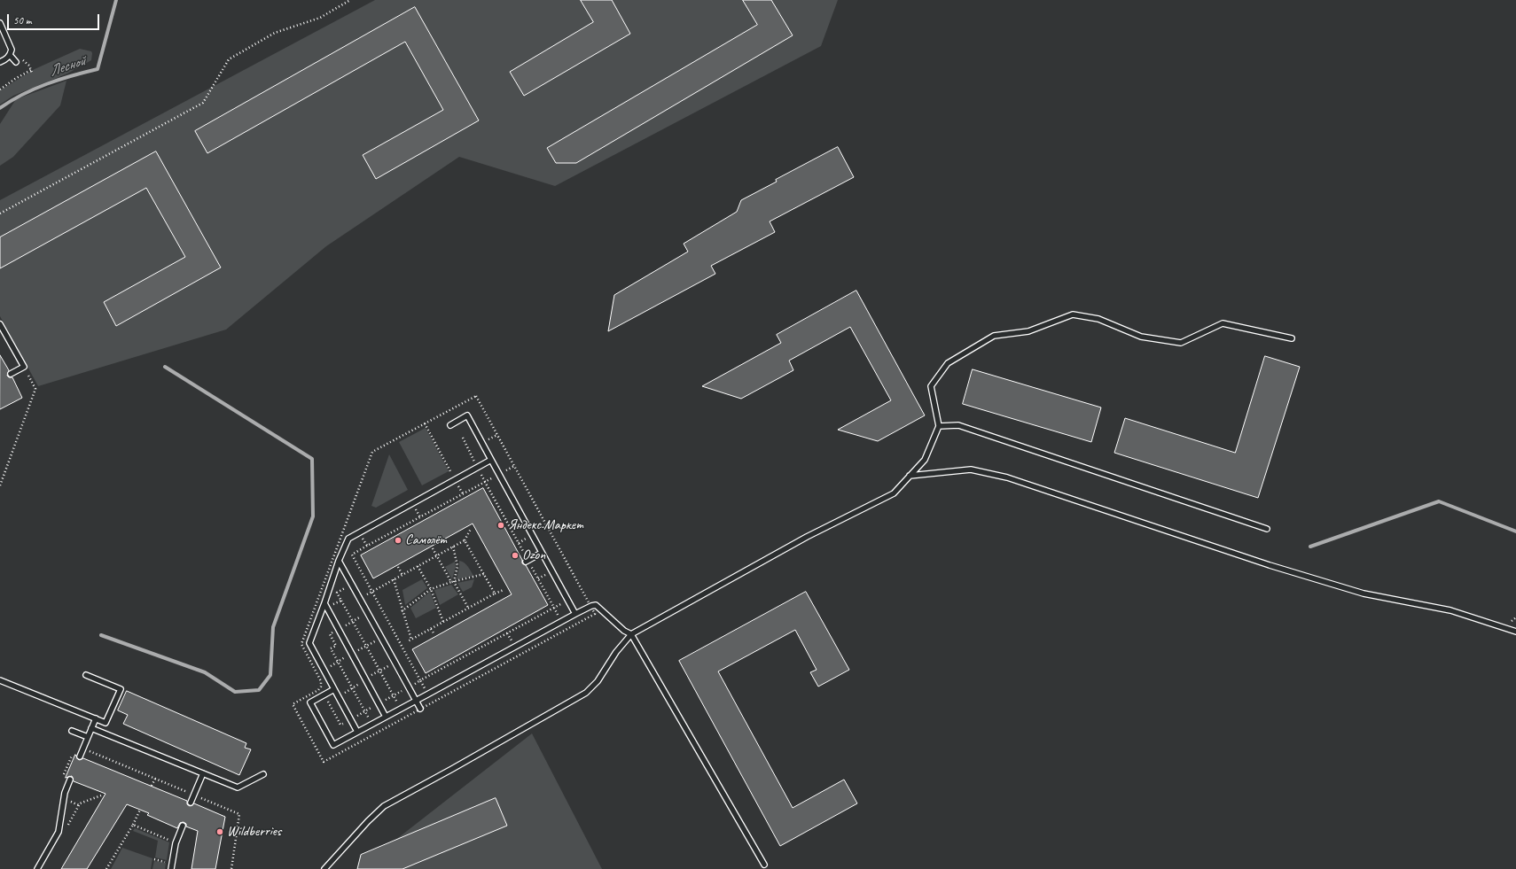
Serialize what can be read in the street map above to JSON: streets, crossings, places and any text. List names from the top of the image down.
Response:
{
  "water": ["Лесной"],
  "places": [
    "Яндекс.Маркет",
    "Самолёт",
    "Ozon",
    "Wildberries"
  ],
  "scale_bar": "50 m"
}
